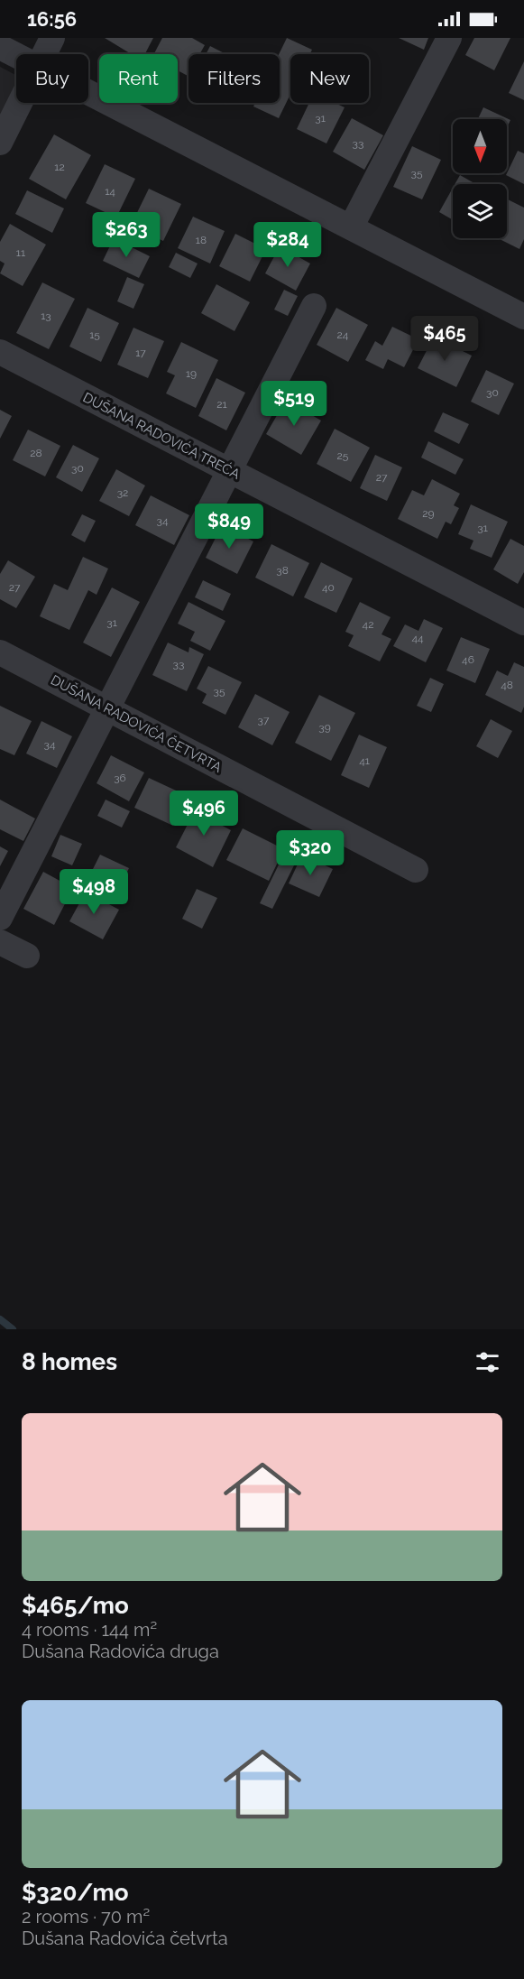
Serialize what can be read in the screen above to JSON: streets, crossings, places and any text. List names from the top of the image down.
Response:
{
  "streets": {
    "street": ["DUŠANA RADOVIĆA TREĆA", "DUŠANA RADOVIĆA ČETVRTA"]
  },
  "house_numbers": [
    "31",
    "33",
    "12",
    "35",
    "14",
    "18",
    "11",
    "13",
    "15",
    "24",
    "17",
    "19",
    "30",
    "21",
    "28",
    "25",
    "30",
    "27",
    "32",
    "29",
    "34",
    "31",
    "38",
    "27",
    "40",
    "31",
    "42",
    "44",
    "46",
    "33",
    "48",
    "35",
    "37",
    "39",
    "34",
    "41",
    "36"
  ],
  "north": "bottom",
  "page": {
    "status": "16:56",
    "chip": [
      "Buy",
      "Rent",
      "Filters",
      "New"
    ],
    "price": [
      "$263",
      "$284",
      "$465",
      "$519",
      "$849",
      "$496",
      "$320",
      "$498"
    ],
    "heading": "8 homes",
    "list": [
      {
        "name": "$465/mo",
        "note": "4 rooms · 144 m² · Dušana Radovića druga"
      },
      {
        "name": "$320/mo",
        "note": "2 rooms · 70 m² · Dušana Radovića četvrta"
      }
    ]
  }
}
